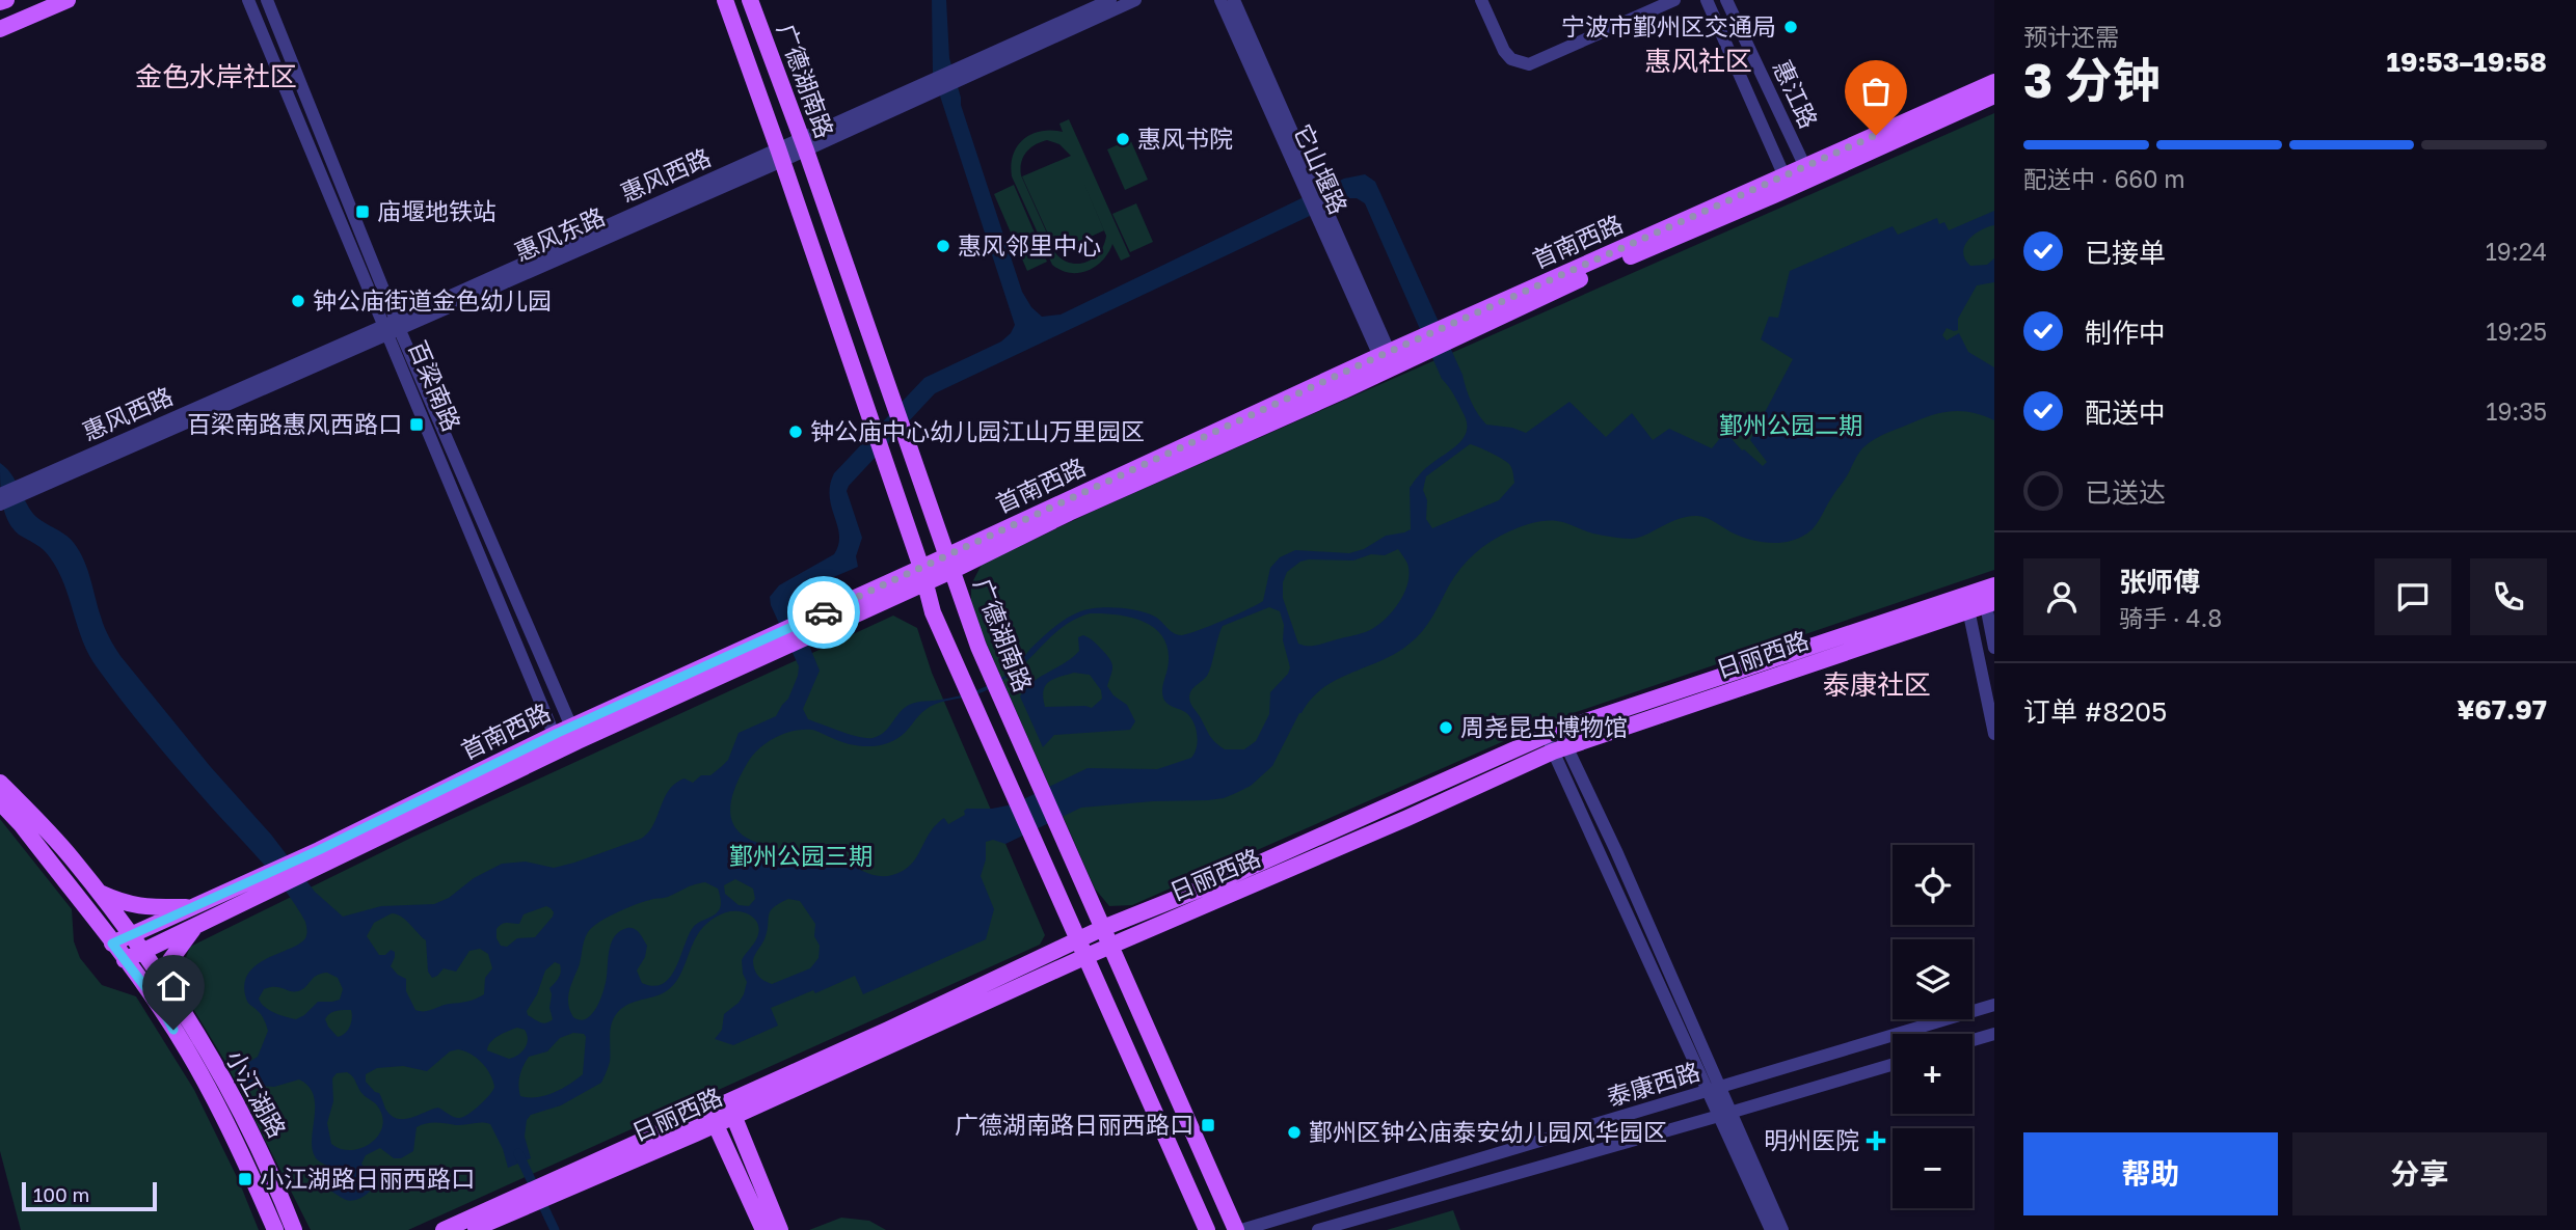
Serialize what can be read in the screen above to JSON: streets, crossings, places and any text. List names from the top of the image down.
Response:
{
  "streets": {
    "main road": [
      "广德湖南路",
      "首南西路",
      "日丽西路",
      "小江湖路"
    ],
    "street": [
      "惠江路",
      "它山堰路",
      "惠风西路",
      "百梁南路",
      "泰康西路"
    ]
  },
  "crossings": [
    ["广德湖南路", "惠风西路"],
    ["广德湖南路", "首南西路"],
    ["广德湖南路", "日丽西路"],
    ["惠江路", "首南西路"],
    ["它山堰路", "首南西路"],
    ["惠风西路", "百梁南路"],
    ["首南西路", "百梁南路"],
    ["首南西路", "小江湖路"]
  ],
  "districts": ["惠风社区", "金色水岸社区", "泰康社区"],
  "parks": ["鄞州公园二期", "鄞州公园三期"],
  "places": {
    "other": [
      "宁波市鄞州区交通局",
      "惠风书院",
      "惠风邻里中心",
      "钟公庙街道金色幼儿园",
      "钟公庙中心幼儿园江山万里园区",
      "周尧昆虫博物馆",
      "鄞州区钟公庙泰安幼儿园风华园区"
    ],
    "transit": [
      "庙堰地铁站",
      "百梁南路惠风西路口",
      "广德湖南路日丽西路口",
      "小江湖路日丽西路口"
    ],
    "health": ["明州医院"]
  },
  "scale_bar": "100 m",
  "page": {
    "heading": ["3 分钟", "预计还需", "19:53–19:58"],
    "panel": [
      "张师傅",
      "骑手 · 4.8",
      "订单 #8205",
      "¥67.97"
    ],
    "bar": "配送中 · 660 m",
    "list": [
      ["已接单", "19:24"],
      ["制作中", "19:25"],
      ["配送中", "19:35"],
      "已送达"
    ],
    "map_buttons": ["+", "−"],
    "buttons": ["帮助", "分享"],
    "scale": "100 m"
  }
}
